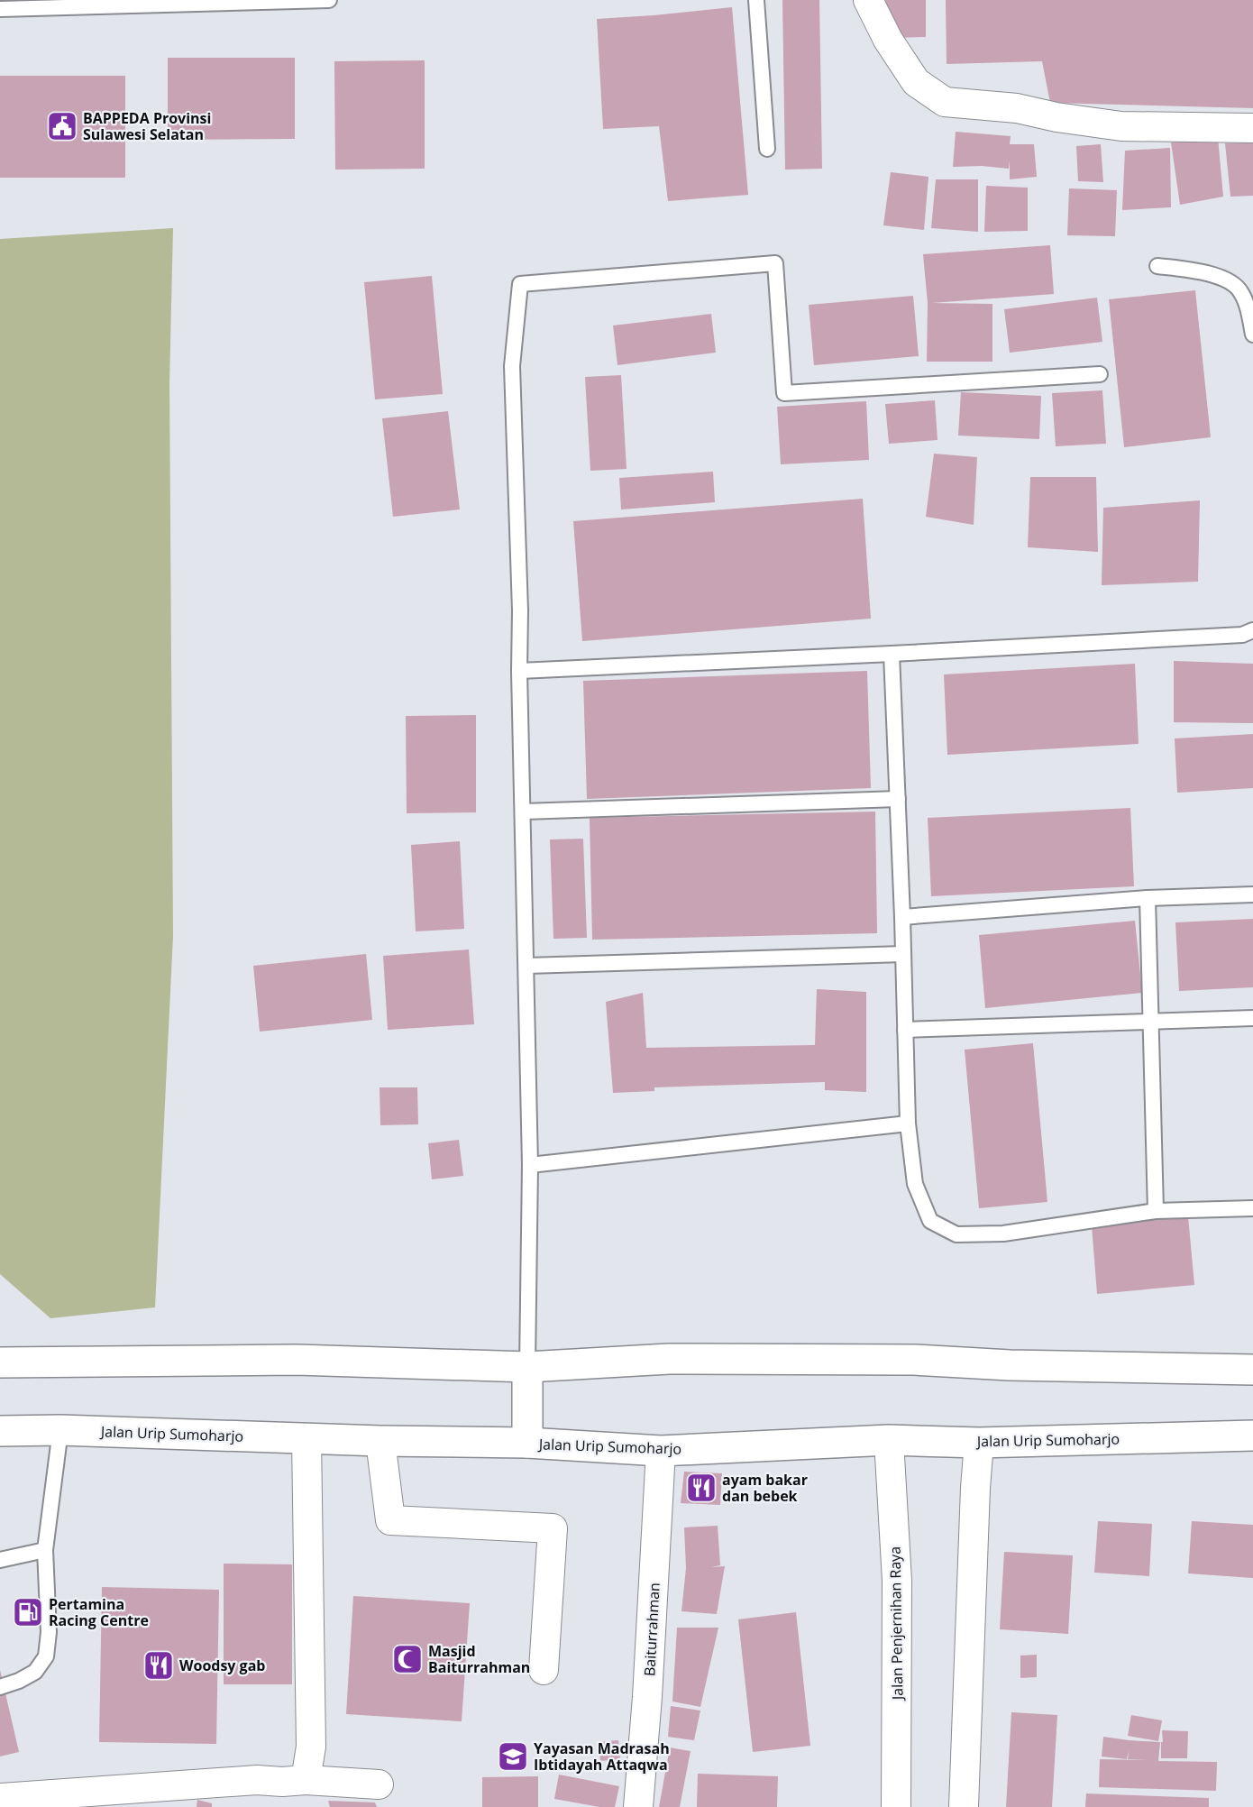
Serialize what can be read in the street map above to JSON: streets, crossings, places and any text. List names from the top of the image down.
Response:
{
  "streets": {
    "highway": ["Jalan Urip Sumoharjo"],
    "street": ["Jalan Penjernihan Raya", "Baiturrahman"]
  },
  "crossings": [
    ["Jalan Urip Sumoharjo", "Jalan Penjernihan Raya"],
    ["Jalan Urip Sumoharjo", "Baiturrahman"]
  ],
  "places": {
    "public building": ["BAPPEDA Provinsi Sulawesi Selatan"],
    "restaurant": ["ayam bakar dan bebek", "Woodsy gab"],
    "fuel station": ["Pertamina Racing Centre"],
    "mosque": ["Masjid Baiturrahman"],
    "school or university": ["Yayasan Madrasah Ibtidayah Attaqwa"]
  }
}
